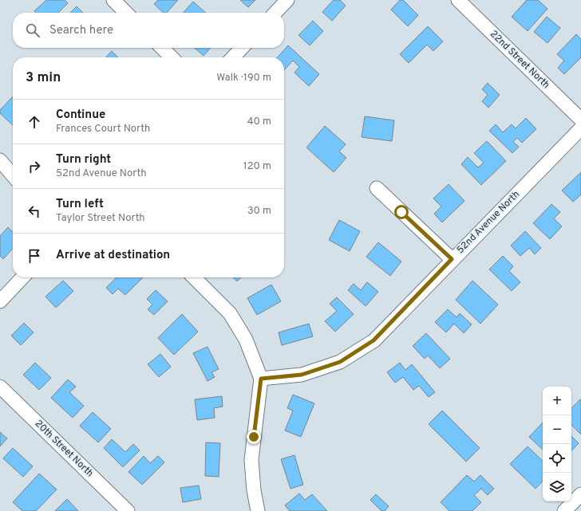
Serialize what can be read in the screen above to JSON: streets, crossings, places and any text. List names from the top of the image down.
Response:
{
  "streets": {
    "street": ["22nd Street North", "52nd Avenue North", "20th Street North"]
  },
  "page": {
    "search": "Search here",
    "heading": ["3 min", "Walk · 190 m"],
    "list": [
      ["Continue", "Frances Court North", "40 m"],
      ["Turn right", "52nd Avenue North", "120 m"],
      ["Turn left", "Taylor Street North", "30 m"],
      "Arrive at destination"
    ],
    "map_buttons": ["+", "−"]
  }
}
